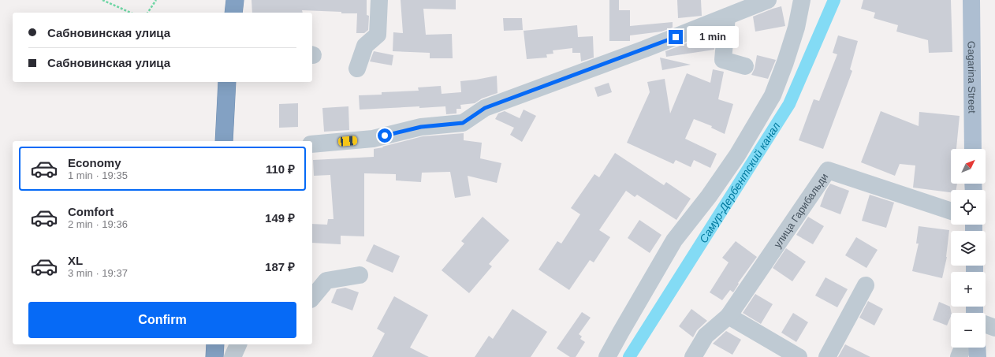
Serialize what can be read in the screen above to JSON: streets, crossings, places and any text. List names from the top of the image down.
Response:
{
  "streets": {
    "main road": ["Gagarina Street"],
    "street": ["улица Гарибальди"]
  },
  "water": ["Самур-Дербентский канал"],
  "north": "top right",
  "page": {
    "banner": ["Сабновинская улица", "Сабновинская улица"],
    "bubble": "1 min",
    "list": [
      {
        "name": "Economy",
        "note": "1 min · 19:35",
        "value": "110 ₽"
      },
      {
        "name": "Comfort",
        "note": "2 min · 19:36",
        "value": "149 ₽"
      },
      {
        "name": "XL",
        "note": "3 min · 19:37",
        "value": "187 ₽"
      }
    ],
    "map_buttons": ["+", "−"],
    "buttons": "Confirm"
  }
}
